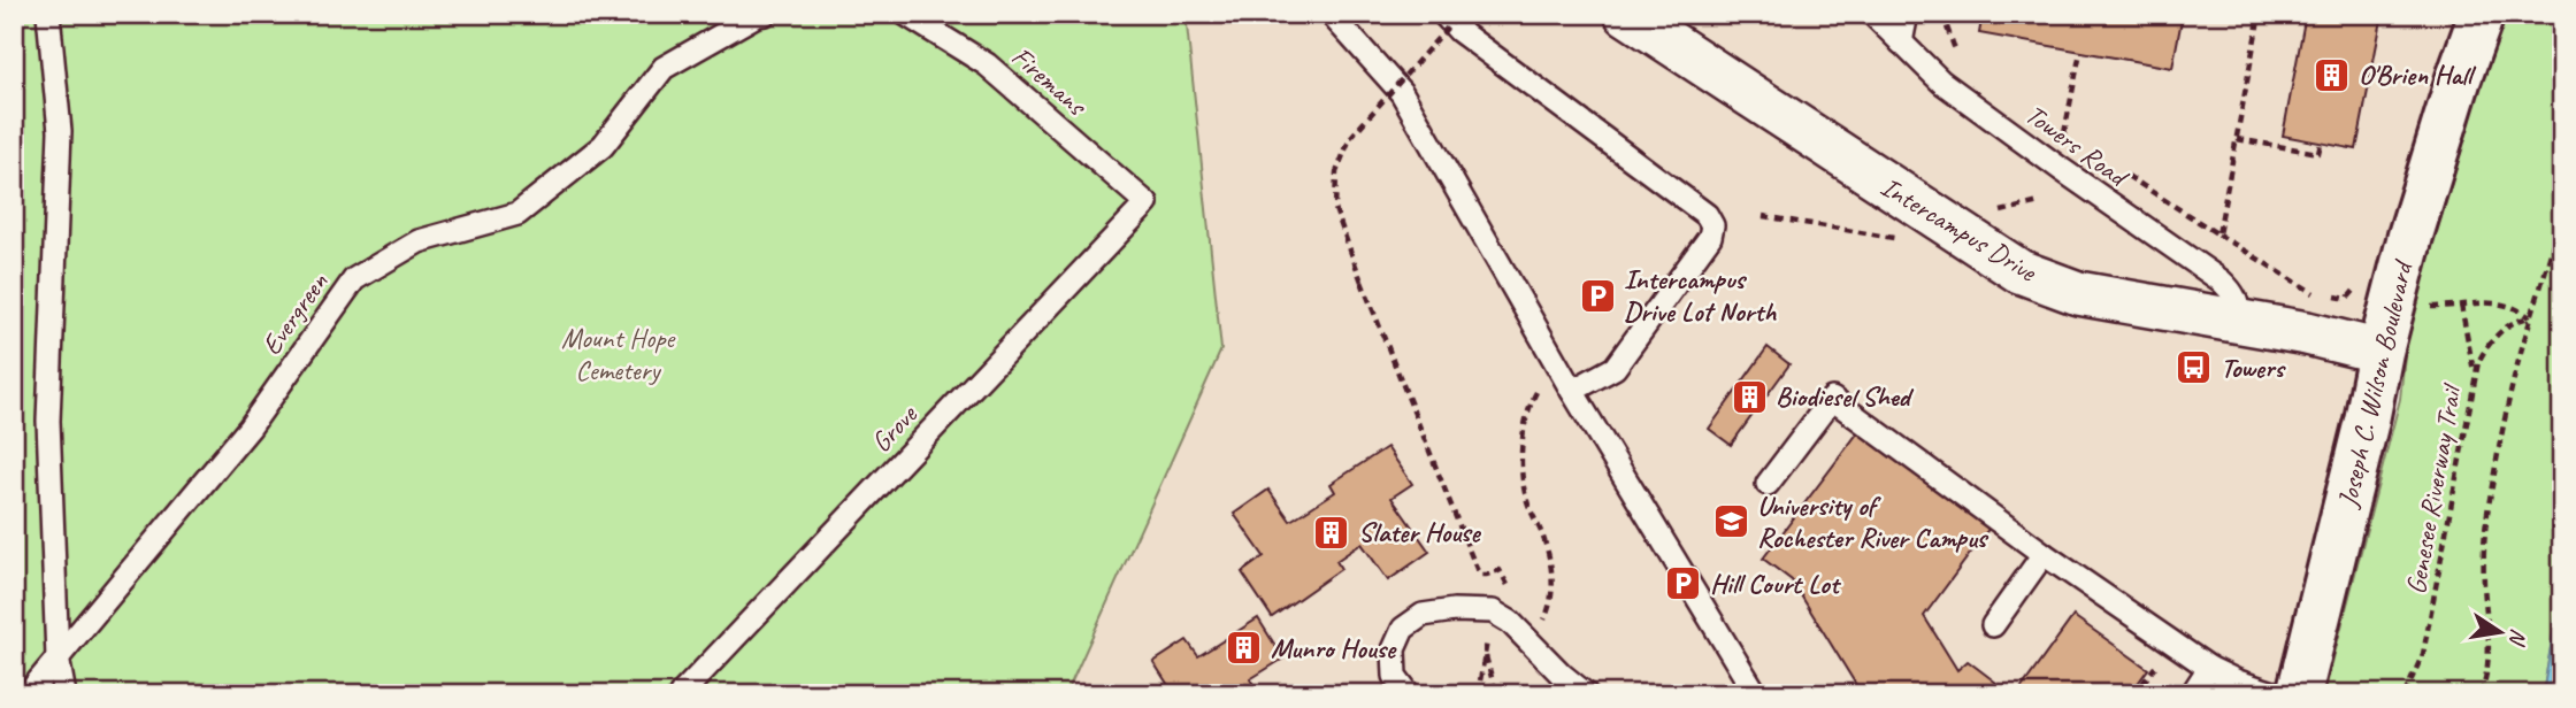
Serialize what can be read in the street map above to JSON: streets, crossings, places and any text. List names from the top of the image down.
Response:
{
  "streets": {
    "street": ["Intercampus Drive", "Joseph C. Wilson Boulevard"],
    "lane": [
      "Firemans",
      "Towers Road",
      "Evergreen",
      "Grove"
    ],
    "path": ["Genesee Riverway Trail"]
  },
  "crossings": [
    ["Firemans", "Grove"],
    ["Towers Road", "Intercampus Drive"],
    ["Intercampus Drive", "Joseph C. Wilson Boulevard"]
  ],
  "parks": ["Mount Hope Cemetery"],
  "places": {
    "building": [
      "O'Brien Hall",
      "Biodiesel Shed",
      "Slater House",
      "Munro House"
    ],
    "parking": ["Intercampus Drive Lot North", "Hill Court Lot"],
    "bus stop": ["Towers"],
    "school or university": ["University of Rochester River Campus"]
  },
  "north": "right"
}
